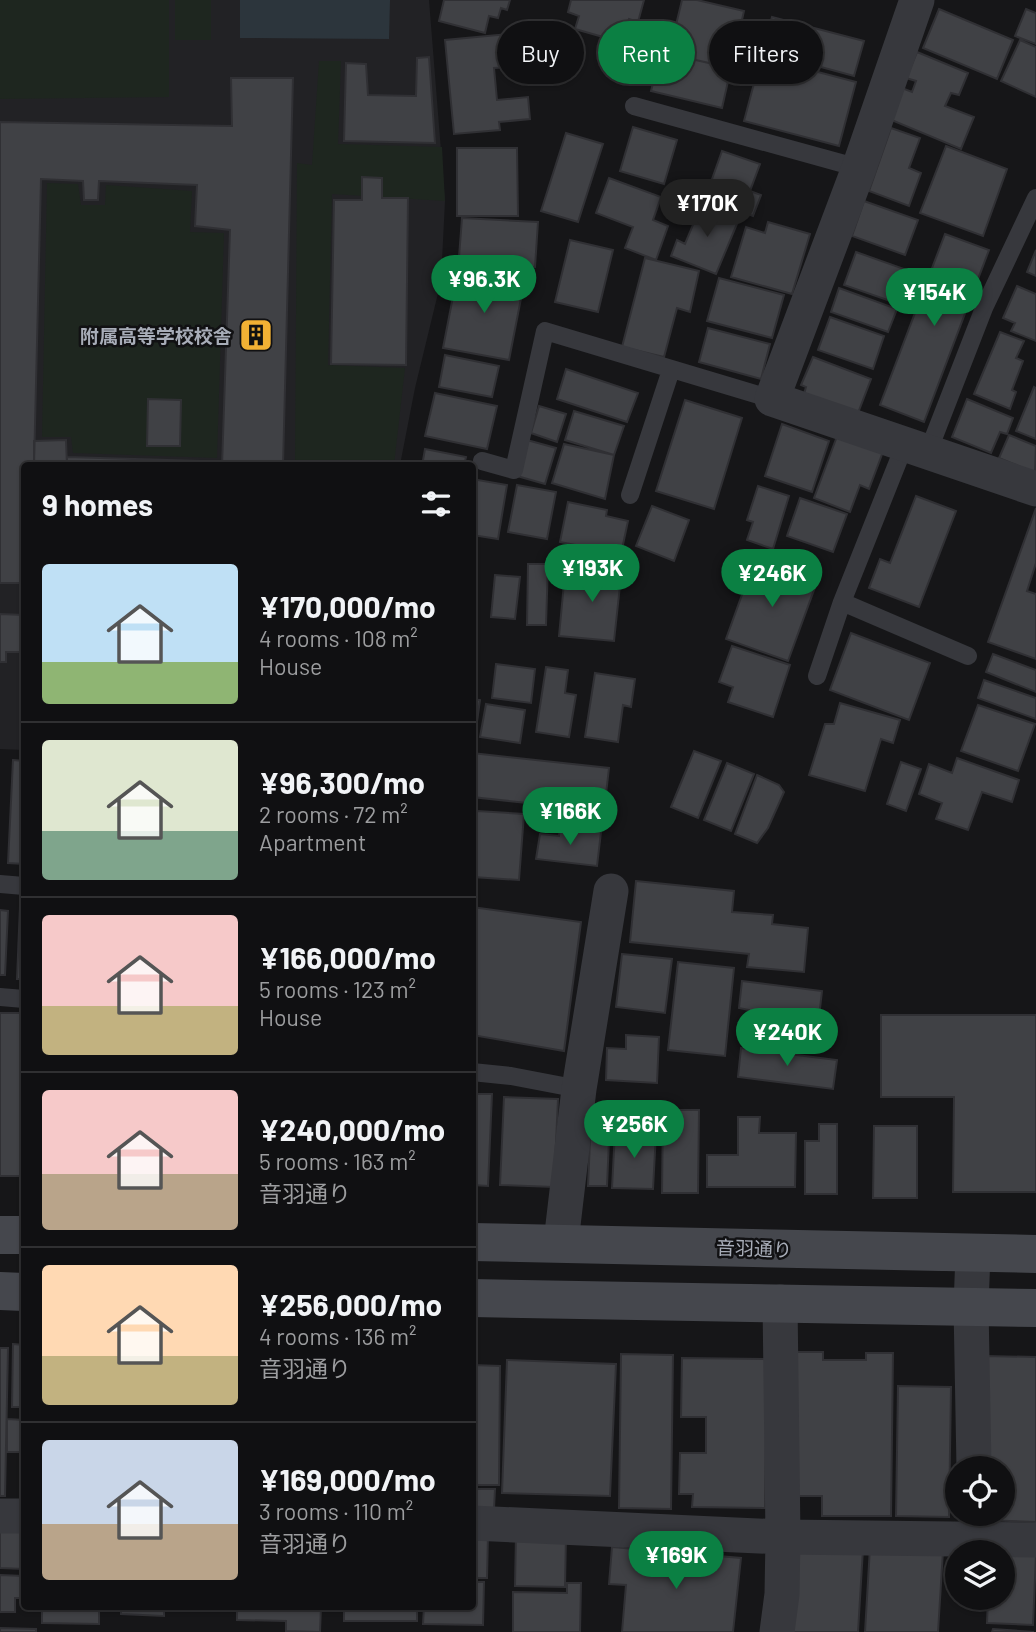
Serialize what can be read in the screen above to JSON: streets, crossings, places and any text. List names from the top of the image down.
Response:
{
  "streets": {
    "main road": ["音羽通り"]
  },
  "places": {
    "building": ["附属高等学校校舎"]
  },
  "page": {
    "chip": ["Buy", "Rent", "Filters"],
    "price": [
      "¥170K",
      "¥96.3K",
      "¥154K",
      "¥193K",
      "¥246K",
      "¥166K",
      "¥240K",
      "¥256K",
      "¥169K"
    ],
    "heading": "9 homes",
    "list": [
      {
        "name": "¥170,000/mo",
        "note": "4 rooms · 108 m² · House"
      },
      {
        "name": "¥96,300/mo",
        "note": "2 rooms · 72 m² · Apartment"
      },
      {
        "name": "¥166,000/mo",
        "note": "5 rooms · 123 m² · House"
      },
      {
        "name": "¥240,000/mo",
        "note": "5 rooms · 163 m² · 音羽通り"
      },
      {
        "name": "¥256,000/mo",
        "note": "4 rooms · 136 m² · 音羽通り"
      },
      {
        "name": "¥169,000/mo",
        "note": "3 rooms · 110 m² · 音羽通り"
      }
    ]
  }
}
